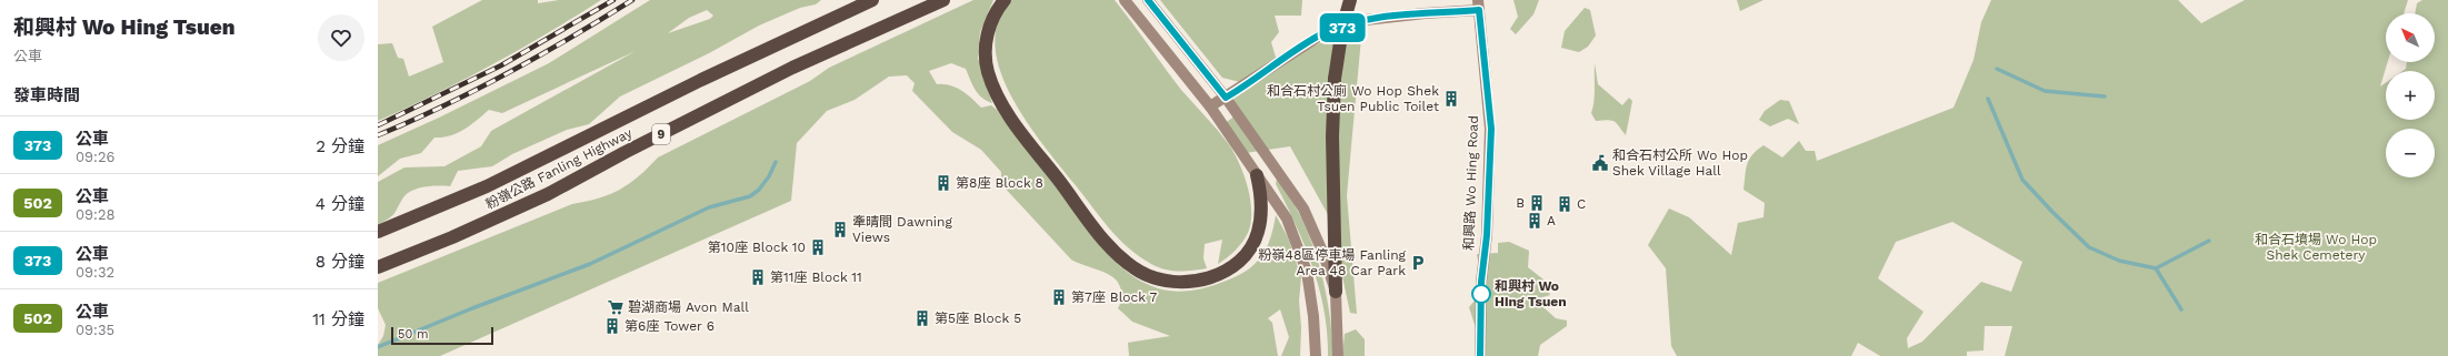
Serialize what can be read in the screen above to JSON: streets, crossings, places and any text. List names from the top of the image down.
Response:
{
  "streets": {
    "highway": ["9", "粉嶺公路 Fanling Highway"],
    "main road": ["和興路 Wo Hing Road"]
  },
  "parks": ["和合石墳場 Wo Hop Shek Cemetery"],
  "places": {
    "building": [
      "和合石村公廁 Wo Hop Shek Tsuen Public Toilet",
      "第8座 Block 8",
      "B",
      "C",
      "A",
      "牽晴間 Dawning Views",
      "第10座 Block 10",
      "第11座 Block 11",
      "第7座 Block 7",
      "第5座 Block 5",
      "第6座 Tower 6"
    ],
    "public building": ["和合石村公所 Wo Hop Shek Village Hall"],
    "parking": ["粉嶺48區停車場 Fanling Area 48 Car Park"],
    "other": ["和興村 Wo Hing Tsuen"],
    "supermarket": ["碧湖商場 Avon Mall"]
  },
  "lines": ["bus line 373"],
  "scale_bar": "50 m",
  "north": "top left",
  "page": {
    "heading": [
      ["和興村 Wo Hing Tsuen", "公車"],
      "發車時間"
    ],
    "on_map": "373",
    "map_buttons": ["+", "−"],
    "list": [
      {
        "mark": "373",
        "name": "公車",
        "note": "09:26",
        "value": "2 分鐘"
      },
      {
        "mark": "502",
        "name": "公車",
        "note": "09:28",
        "value": "4 分鐘"
      },
      {
        "mark": "373",
        "name": "公車",
        "note": "09:32",
        "value": "8 分鐘"
      },
      {
        "mark": "502",
        "name": "公車",
        "note": "09:35",
        "value": "11 分鐘"
      }
    ],
    "scale": "50 m"
  }
}
